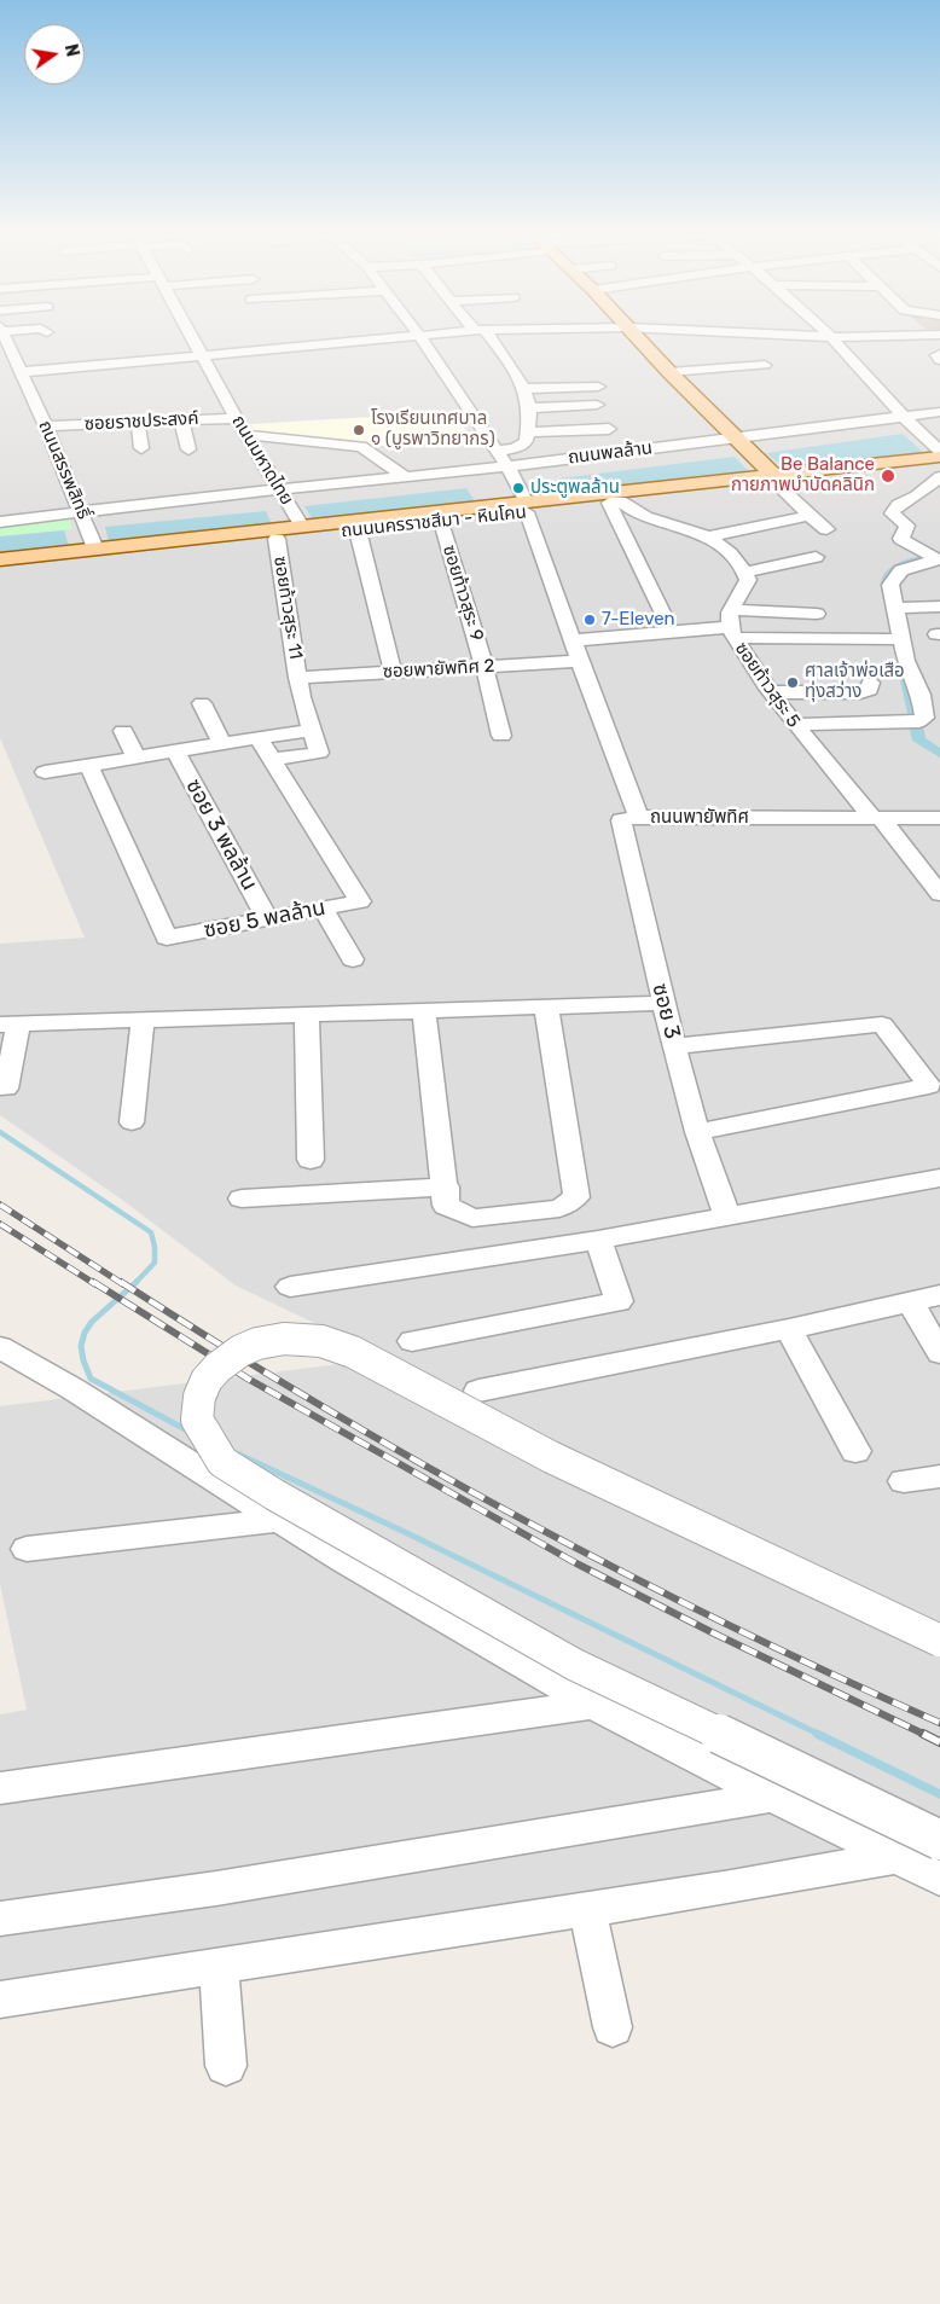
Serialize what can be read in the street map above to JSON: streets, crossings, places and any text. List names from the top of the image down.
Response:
{
  "streets": {
    "main road": ["ถนนนครราชสีมา - หินโคน"],
    "street": [
      "ซอยราชประสงค์",
      "ถนนพลล้าน",
      "ถนนมหาดไทย",
      "ถนนสรรพสิทธิ์",
      "ซอยท้าวสุระ 9",
      "ซอยท้าวสุระ 11",
      "ซอยพายัพทิศ 2",
      "ซอยท้าวสุระ 5",
      "ถนนพายัพทิศ",
      "ซอย 3 พลล้าน",
      "ซอย 5 พลล้าน",
      "ซอย 3"
    ]
  },
  "crossings": [
    ["ซอยราชประสงค์", "ถนนมหาดไทย"],
    ["ซอยราชประสงค์", "ถนนสรรพสิทธิ์"],
    ["ถนนพลล้าน", "ถนนมหาดไทย"],
    ["ถนนพลล้าน", "ถนนพายัพทิศ"],
    ["ถนนสรรพสิทธิ์", "ถนนนครราชสีมา - หินโคน"],
    ["ถนนนครราชสีมา - หินโคน", "ซอยท้าวสุระ 9"],
    ["ถนนนครราชสีมา - หินโคน", "ซอยท้าวสุระ 11"],
    ["ถนนนครราชสีมา - หินโคน", "ถนนพายัพทิศ"],
    ["ซอยท้าวสุระ 9", "ซอยพายัพทิศ 2"],
    ["ซอยท้าวสุระ 11", "ซอยพายัพทิศ 2"],
    ["ซอยท้าวสุระ 11", "ซอย 5 พลล้าน"],
    ["ซอยพายัพทิศ 2", "ถนนพายัพทิศ"],
    ["ซอยท้าวสุระ 5", "ถนนพายัพทิศ"],
    ["ถนนพายัพทิศ", "ซอย 3"],
    ["ซอย 3 พลล้าน", "ซอย 5 พลล้าน"]
  ],
  "places": [
    "โรงเรียนเทศบาล ๑ (บูรพาวิทยากร)",
    "Be Balance กายภาพบำบัดคลินิก",
    "ประตูพลล้าน",
    "7-Eleven",
    "ศาลเจ้าพ่อเสือ ทุ่งสว่าง"
  ],
  "north": "right"
}
